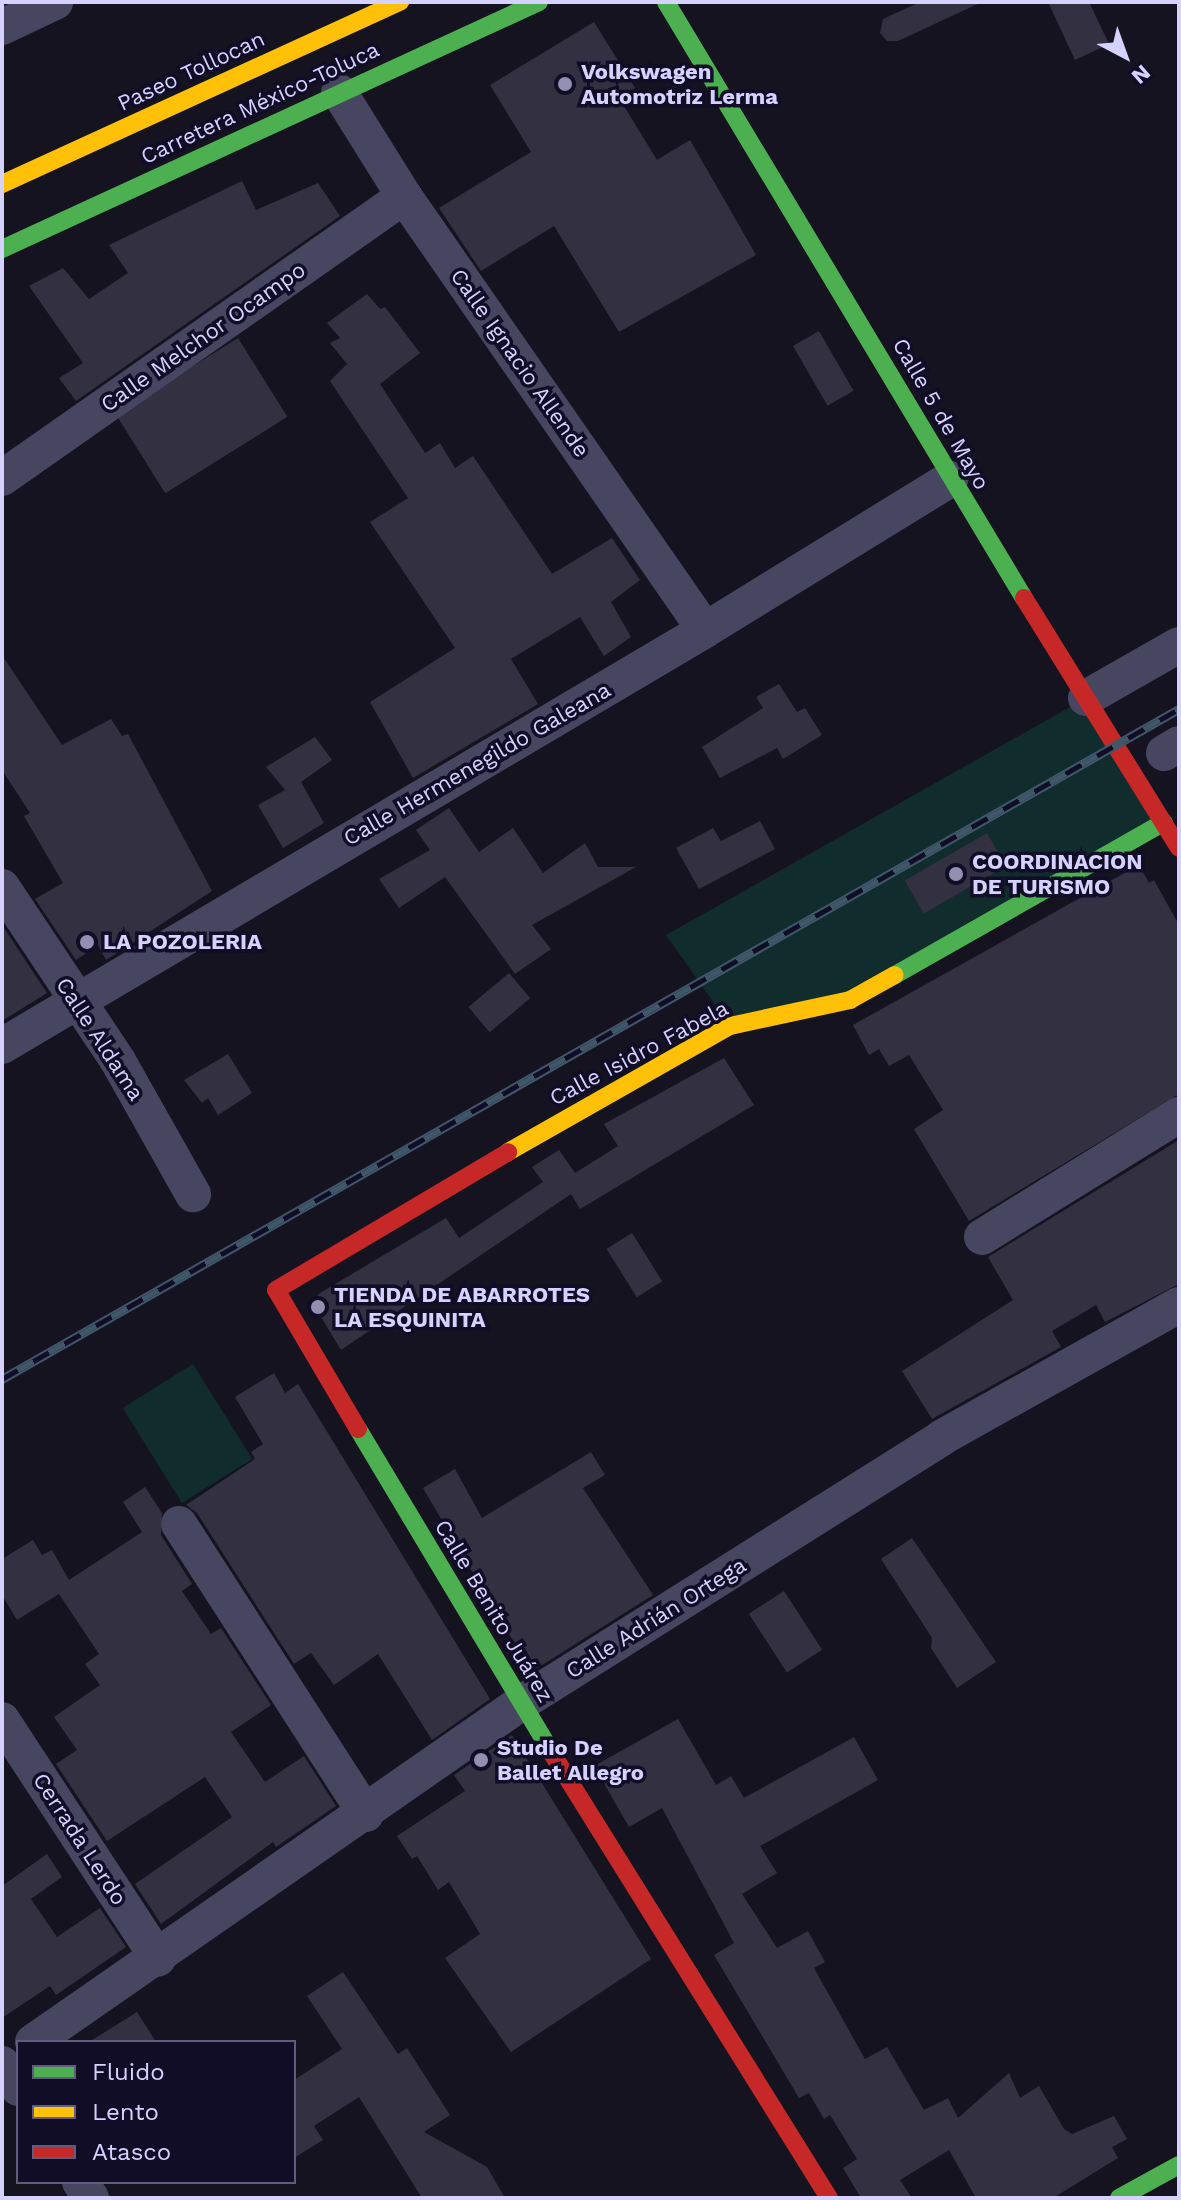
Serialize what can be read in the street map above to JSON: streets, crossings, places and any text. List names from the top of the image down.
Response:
{
  "streets": {
    "main road": [
      "Paseo Tollocan",
      "Carretera México-Toluca",
      "Calle 5 de Mayo",
      "Calle Isidro Fabela",
      "Calle Benito Juárez"
    ],
    "street": [
      "Calle Melchor Ocampo",
      "Calle Ignacio Allende",
      "Calle Hermenegildo Galeana",
      "Calle Aldama",
      "Calle Adrián Ortega",
      "Cerrada Lerdo"
    ]
  },
  "crossings": [
    ["Carretera México-Toluca", "Calle Ignacio Allende"],
    ["Calle Melchor Ocampo", "Calle Ignacio Allende"],
    ["Calle Ignacio Allende", "Calle Hermenegildo Galeana"],
    ["Calle 5 de Mayo", "Calle Hermenegildo Galeana"],
    ["Calle 5 de Mayo", "Calle Isidro Fabela"],
    ["Calle Hermenegildo Galeana", "Calle Aldama"],
    ["Calle Isidro Fabela", "Calle Benito Juárez"],
    ["Calle Benito Juárez", "Calle Adrián Ortega"],
    ["Calle Adrián Ortega", "Cerrada Lerdo"]
  ],
  "places": [
    "Volkswagen Automotriz Lerma",
    "COORDINACION DE TURISMO",
    "LA POZOLERIA",
    "TIENDA DE ABARROTES LA ESQUINITA",
    "Studio De Ballet Allegro"
  ],
  "legend": ["Fluido", "Lento", "Atasco"],
  "north": "bottom right"
}
